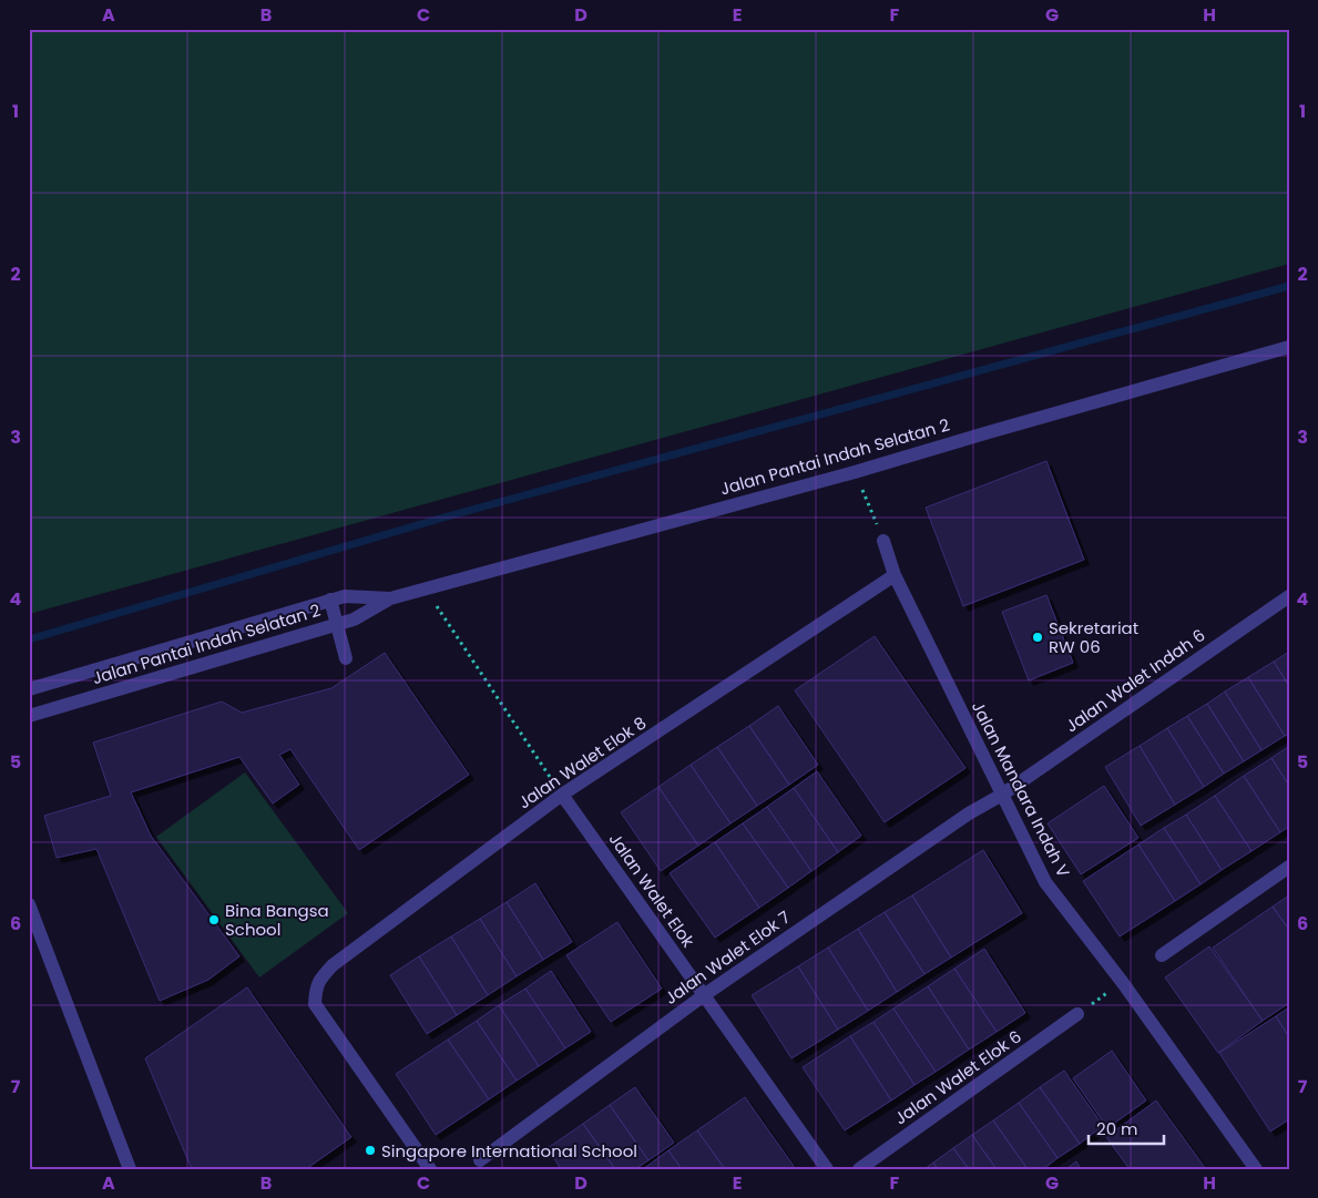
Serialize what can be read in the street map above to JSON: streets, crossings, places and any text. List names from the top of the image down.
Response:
{
  "streets": {
    "street": [
      "Jalan Pantai Indah Selatan 2",
      "Jalan Walet Indah 6",
      "Jalan Walet Elok 8",
      "Jalan Mandara Indah V",
      "Jalan Walet Elok",
      "Jalan Walet Elok 7",
      "Jalan Walet Elok 6"
    ]
  },
  "crossings": [
    ["Jalan Walet Indah 6", "Jalan Mandara Indah V"],
    ["Jalan Walet Indah 6", "Jalan Walet Elok 7"],
    ["Jalan Walet Elok 8", "Jalan Mandara Indah V"],
    ["Jalan Walet Elok 8", "Jalan Walet Elok"],
    ["Jalan Mandara Indah V", "Jalan Walet Elok 7"],
    ["Jalan Walet Elok", "Jalan Walet Elok 7"]
  ],
  "places": ["Sekretariat RW 06", "Bina Bangsa School", "Singapore International School"],
  "scale_bar": "20 m",
  "grid": {
    "columns": [
      "A",
      "B",
      "C",
      "D",
      "E",
      "F",
      "G",
      "H"
    ],
    "rows": [
      "1",
      "2",
      "3",
      "4",
      "5",
      "6",
      "7"
    ]
  }
}
